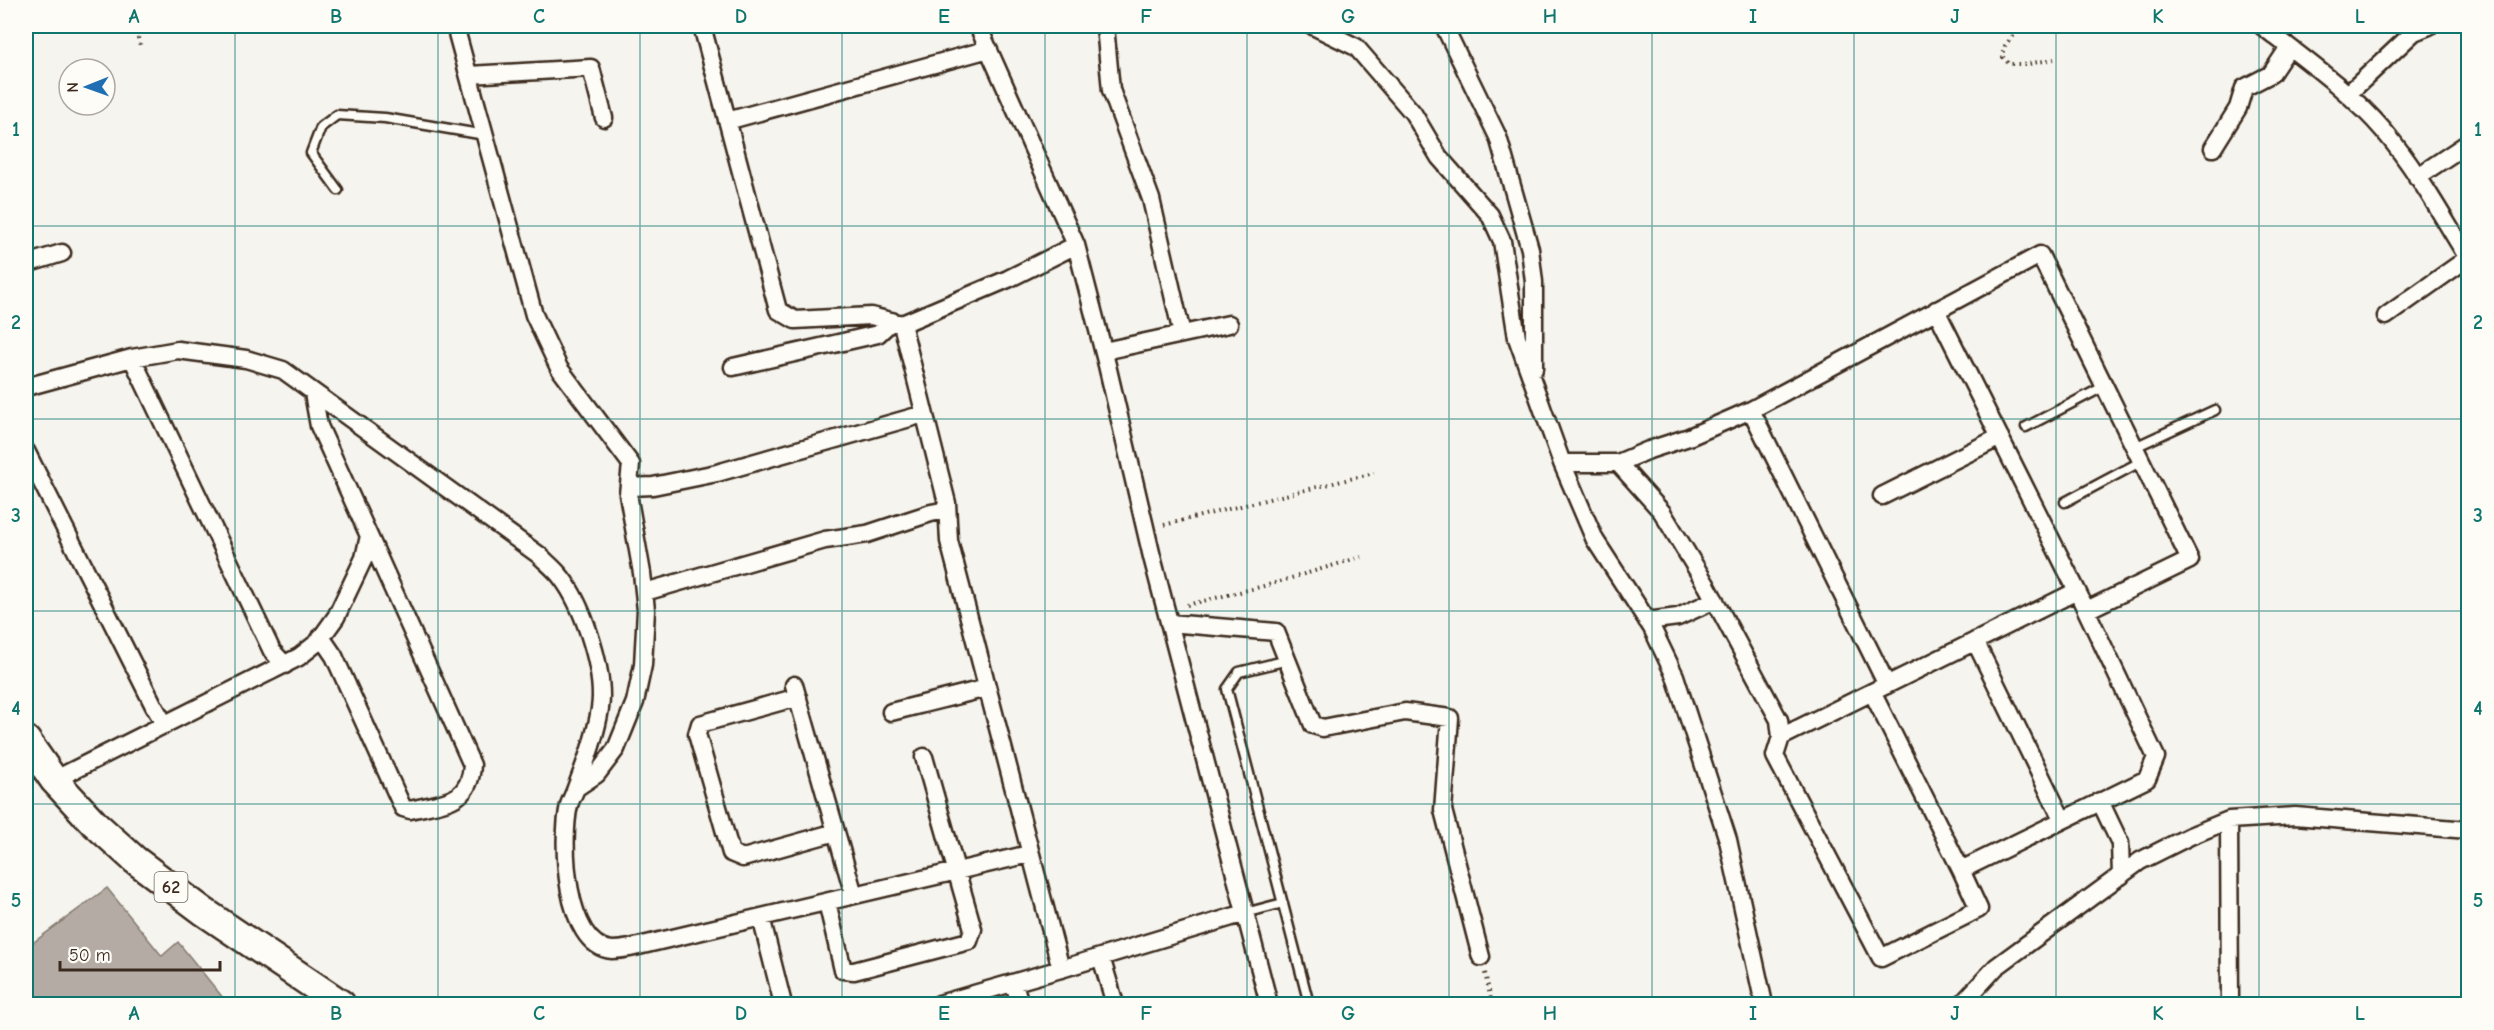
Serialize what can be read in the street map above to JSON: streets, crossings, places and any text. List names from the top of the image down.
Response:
{
  "streets": {
    "main road": ["62"]
  },
  "scale_bar": "50 m",
  "north": "left",
  "grid": {
    "columns": [
      "A",
      "B",
      "C",
      "D",
      "E",
      "F",
      "G",
      "H",
      "I",
      "J",
      "K",
      "L"
    ],
    "rows": [
      "1",
      "2",
      "3",
      "4",
      "5"
    ]
  }
}
